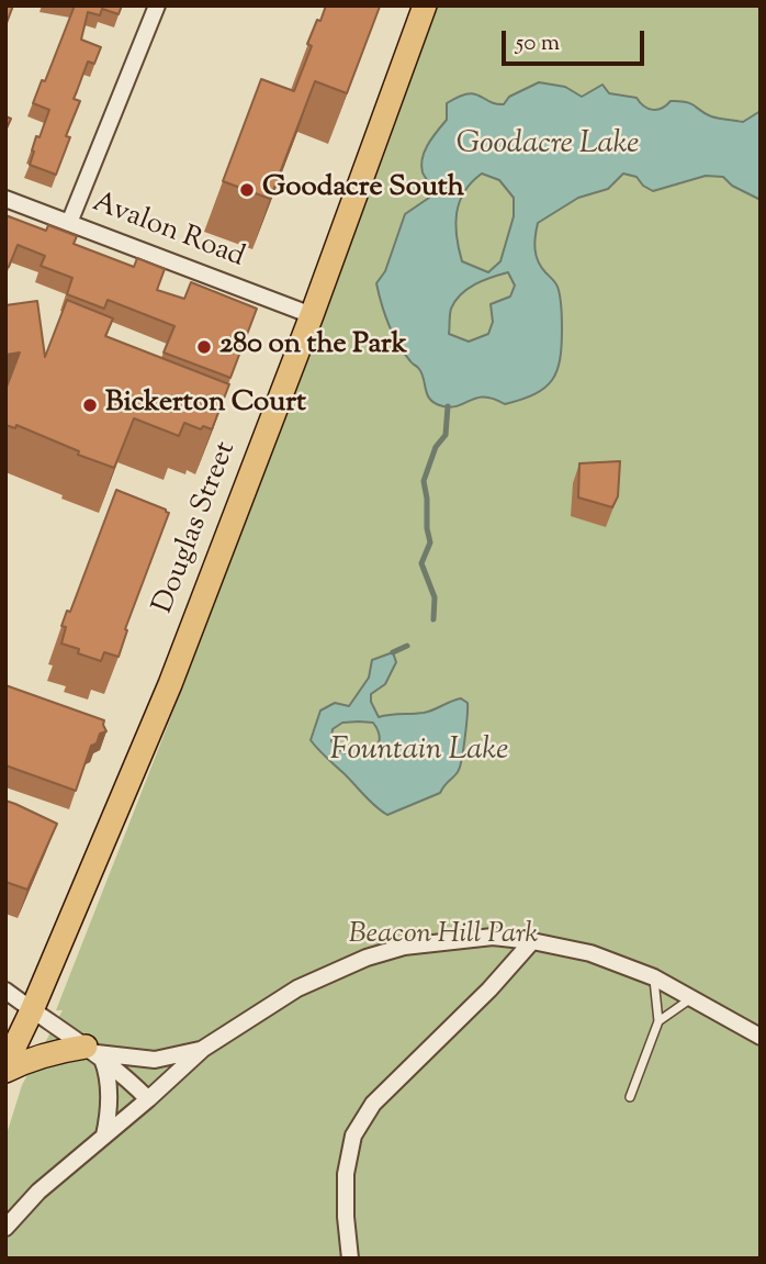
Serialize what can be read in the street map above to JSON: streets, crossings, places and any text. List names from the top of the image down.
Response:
{
  "streets": {
    "main road": ["Douglas Street"],
    "street": ["Avalon Road"]
  },
  "crossings": [
    ["Avalon Road", "Douglas Street"]
  ],
  "water": ["Goodacre Lake", "Fountain Lake"],
  "parks": ["Beacon Hill Park"],
  "places": ["Goodacre South", "280 on the Park", "Bickerton Court"],
  "scale_bar": "50 m"
}
